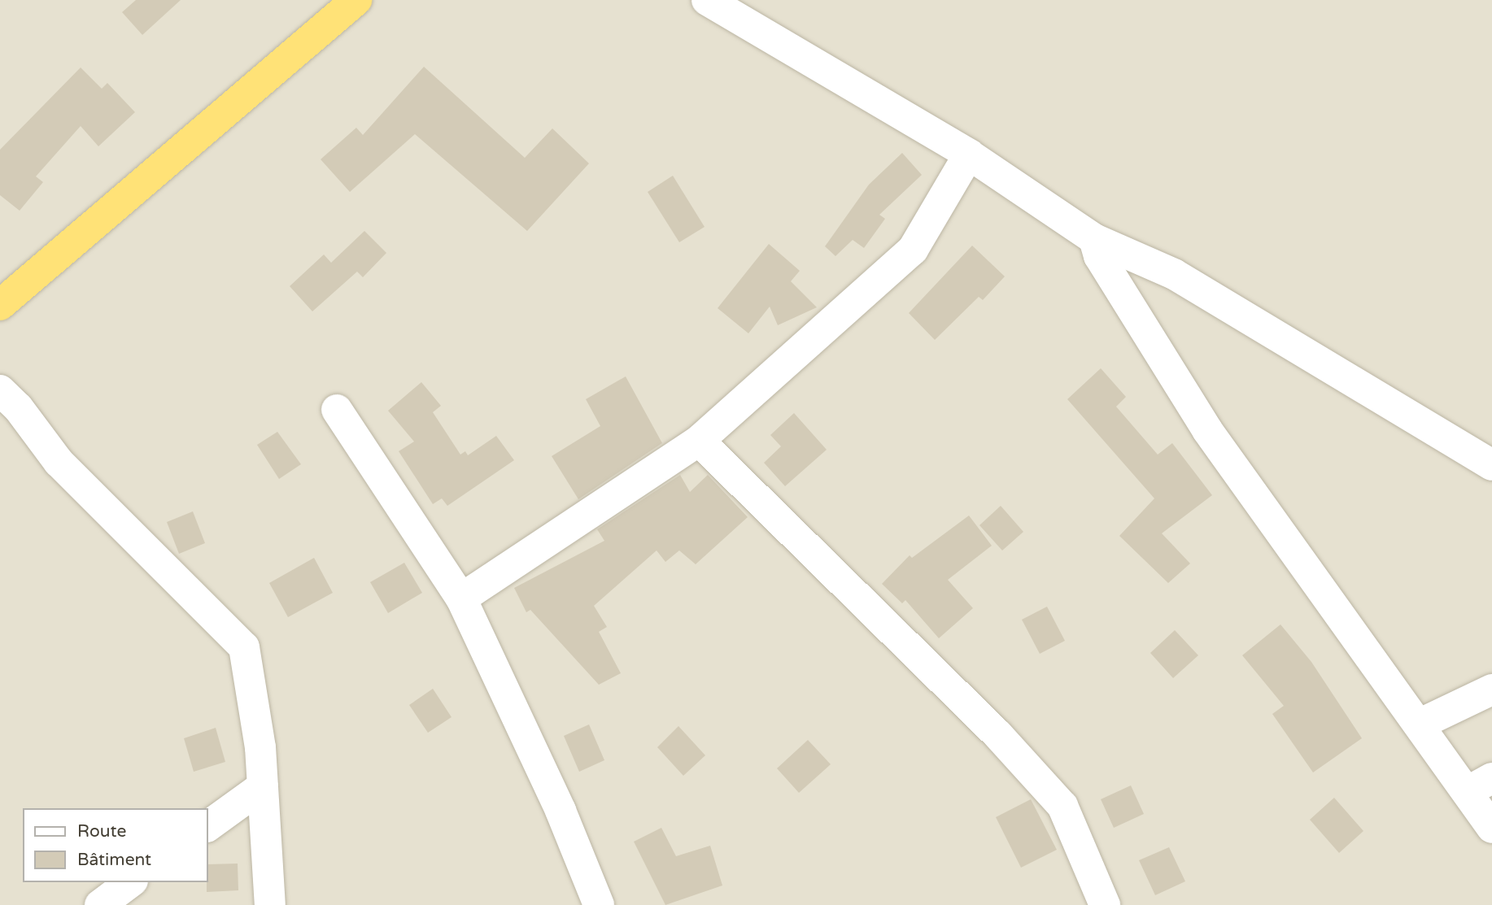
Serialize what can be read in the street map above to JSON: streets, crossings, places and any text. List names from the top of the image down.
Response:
{
  "legend": ["Route", "Bâtiment"]
}
